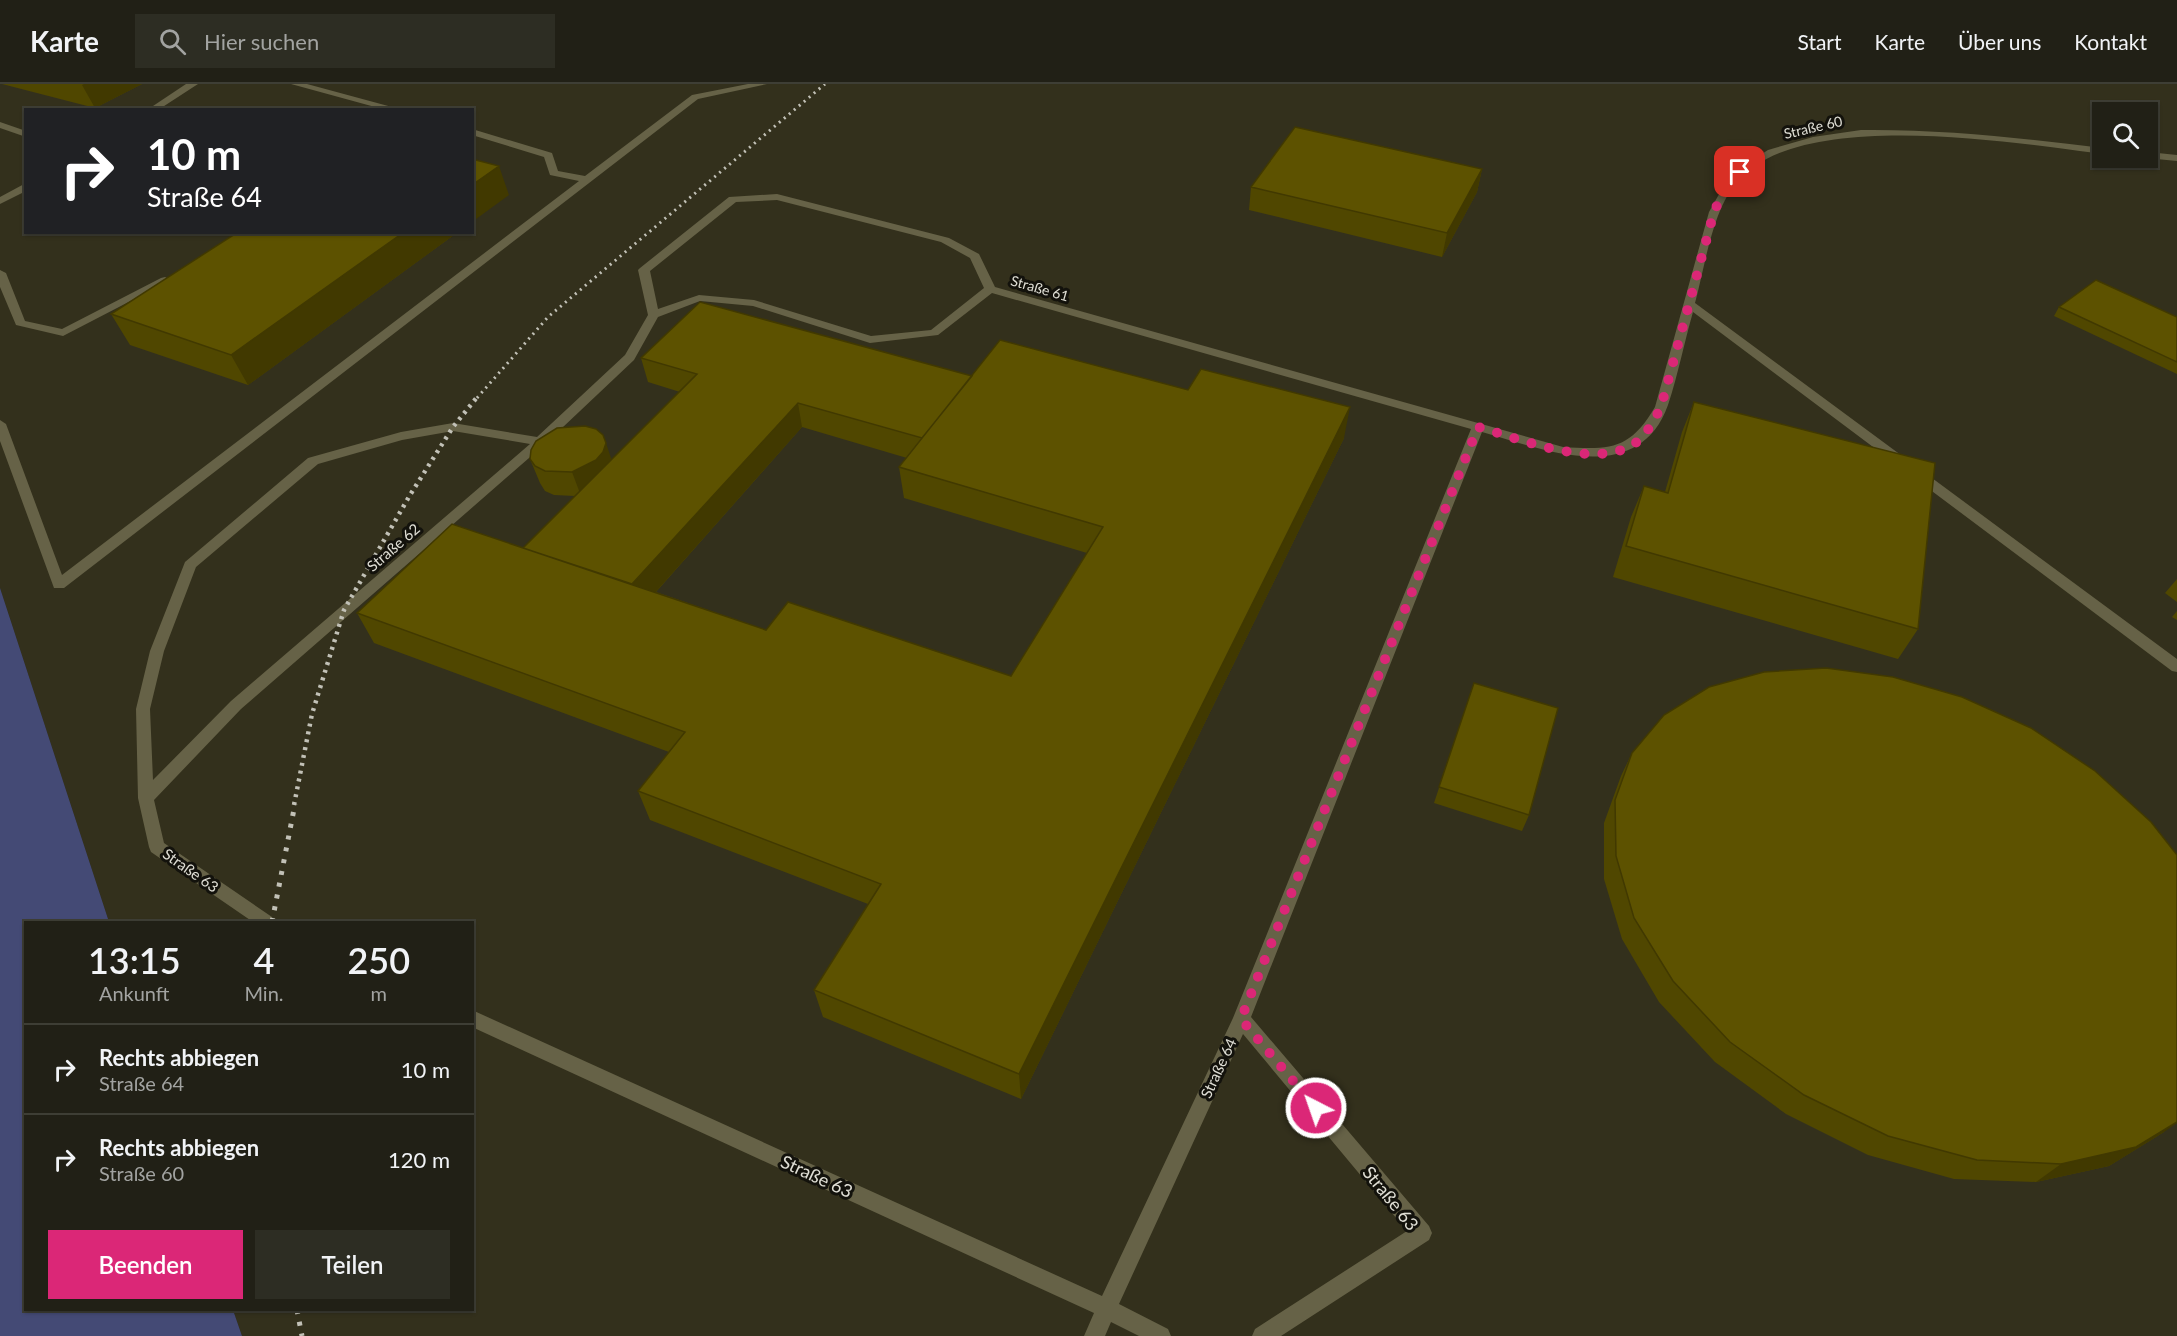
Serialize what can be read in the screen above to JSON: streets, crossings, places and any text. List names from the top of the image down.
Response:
{
  "streets": {
    "street": [
      "Straße 60",
      "Straße 61",
      "Straße 62",
      "Straße 63",
      "Straße 64"
    ]
  },
  "crossings": [
    ["Straße 60", "Straße 61"],
    ["Straße 60", "Straße 64"],
    ["Straße 61", "Straße 62"],
    ["Straße 61", "Straße 64"],
    ["Straße 62", "Straße 63"],
    ["Straße 63", "Straße 64"]
  ],
  "page": {
    "header": "Karte",
    "search": "Hier suchen",
    "nav": [
      "Start",
      "Karte",
      "Über uns",
      "Kontakt"
    ],
    "turn": ["10 m", "Straße 64"],
    "eta": [
      "13:15",
      "Ankunft",
      "4",
      "Min.",
      "250",
      "m"
    ],
    "list": [
      {
        "name": "Rechts abbiegen",
        "note": "Straße 64",
        "value": "10 m"
      },
      {
        "name": "Rechts abbiegen",
        "note": "Straße 60",
        "value": "120 m"
      }
    ],
    "buttons": ["Beenden", "Teilen"]
  }
}
